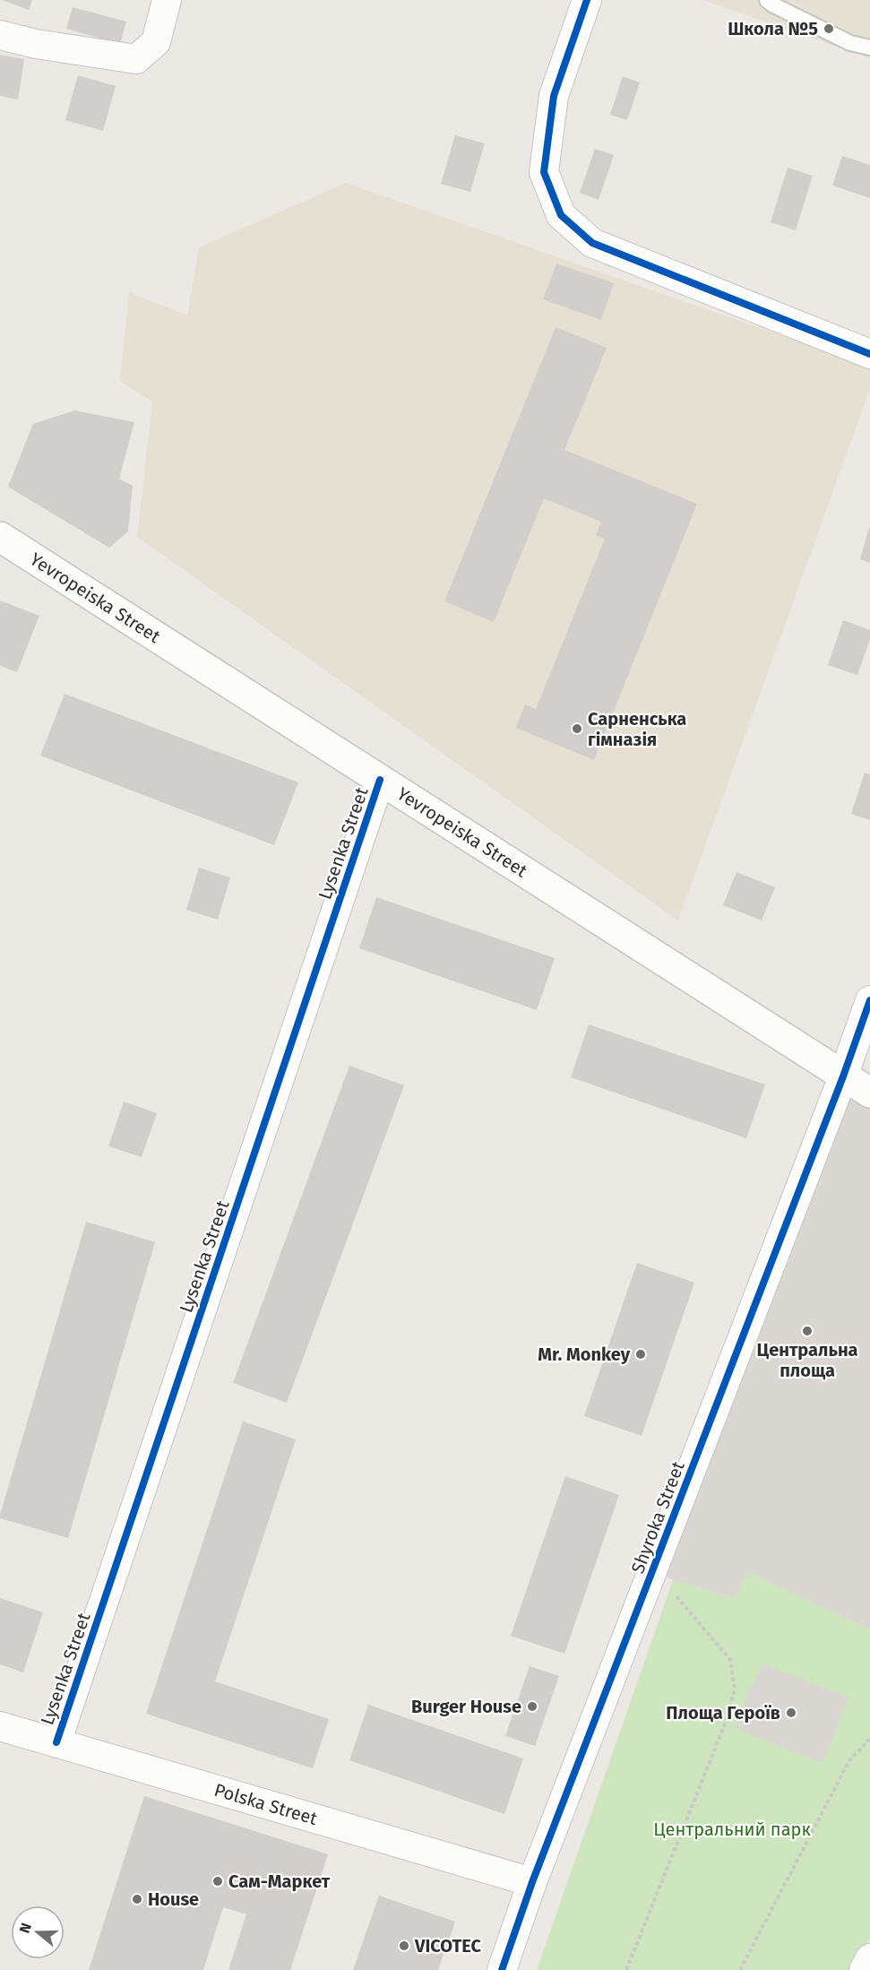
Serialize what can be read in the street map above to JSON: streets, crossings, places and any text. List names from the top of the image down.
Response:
{
  "streets": {
    "main road": ["Yevropeiska Street"],
    "street": ["Lysenka Street", "Shyroka Street", "Polska Street"]
  },
  "crossings": [
    ["Yevropeiska Street", "Lysenka Street"],
    ["Yevropeiska Street", "Shyroka Street"],
    ["Lysenka Street", "Polska Street"],
    ["Shyroka Street", "Polska Street"]
  ],
  "parks": ["Центральний парк"],
  "places": [
    "Школа №5",
    "Сарненська гімназія",
    "Центральна площа",
    "Mr. Monkey",
    "Burger House",
    "Площа Героїв",
    "Сам-Маркет",
    "House",
    "VICOTEC"
  ],
  "north": "left"
}
